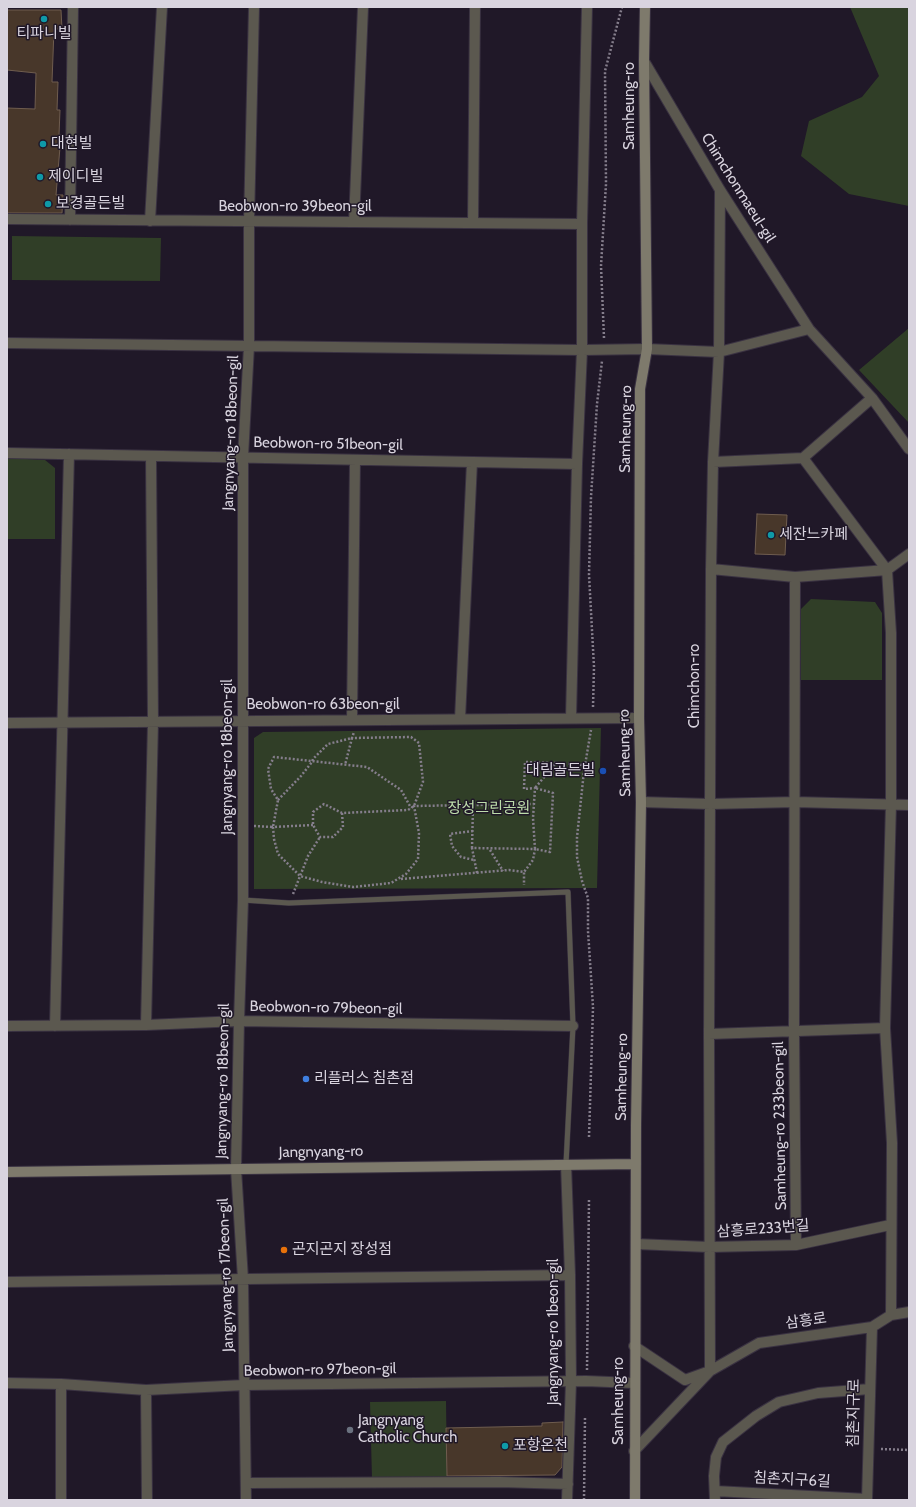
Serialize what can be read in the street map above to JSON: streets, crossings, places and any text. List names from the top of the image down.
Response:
{
  "streets": {
    "main road": ["Samheung-ro", "Jangnyang-ro"],
    "street": [
      "Chimchonmaeul-gil",
      "Beobwon-ro 39beon-gil",
      "Jangnyang-ro 18beon-gil",
      "Beobwon-ro 51beon-gil",
      "Chimchon-ro",
      "Beobwon-ro 63beon-gil",
      "Beobwon-ro 79beon-gil",
      "Samheung-ro 233beon-gil",
      "삼흥로233번길",
      "Jangnyang-ro 17beon-gil",
      "삼흥로",
      "Jangnyang-ro 1beon-gil",
      "Beobwon-ro 97beon-gil",
      "침촌지구로",
      "침촌지구6길"
    ]
  },
  "crossings": [
    ["Samheung-ro", "Chimchonmaeul-gil"],
    ["Samheung-ro", "Beobwon-ro 63beon-gil"],
    ["Samheung-ro", "Jangnyang-ro"],
    ["Samheung-ro", "삼흥로233번길"],
    ["Samheung-ro", "삼흥로"],
    ["Samheung-ro", "Beobwon-ro 97beon-gil"],
    ["Beobwon-ro 39beon-gil", "Jangnyang-ro 18beon-gil"],
    ["Jangnyang-ro 18beon-gil", "Beobwon-ro 51beon-gil"],
    ["Jangnyang-ro 18beon-gil", "Beobwon-ro 63beon-gil"],
    ["Jangnyang-ro 18beon-gil", "Beobwon-ro 79beon-gil"],
    ["Jangnyang-ro 18beon-gil", "Jangnyang-ro"],
    ["Jangnyang-ro 18beon-gil", "Jangnyang-ro 17beon-gil"],
    ["Samheung-ro 233beon-gil", "삼흥로233번길"],
    ["Jangnyang-ro", "Jangnyang-ro 17beon-gil"],
    ["Jangnyang-ro", "Jangnyang-ro 1beon-gil"],
    ["Jangnyang-ro 17beon-gil", "Beobwon-ro 97beon-gil"],
    ["삼흥로", "침촌지구로"],
    ["Jangnyang-ro 1beon-gil", "Beobwon-ro 97beon-gil"],
    ["침촌지구로", "침촌지구6길"]
  ],
  "parks": ["장성그린공원"],
  "places": [
    "티파니빌",
    "대현빌",
    "제이디빌",
    "보경골든빌",
    "세잔느카페",
    "대림골든빌",
    "리플러스 침촌점",
    "곤지곤지 장성점",
    "Jangnyang Catholic Church",
    "포항온천"
  ]
}
